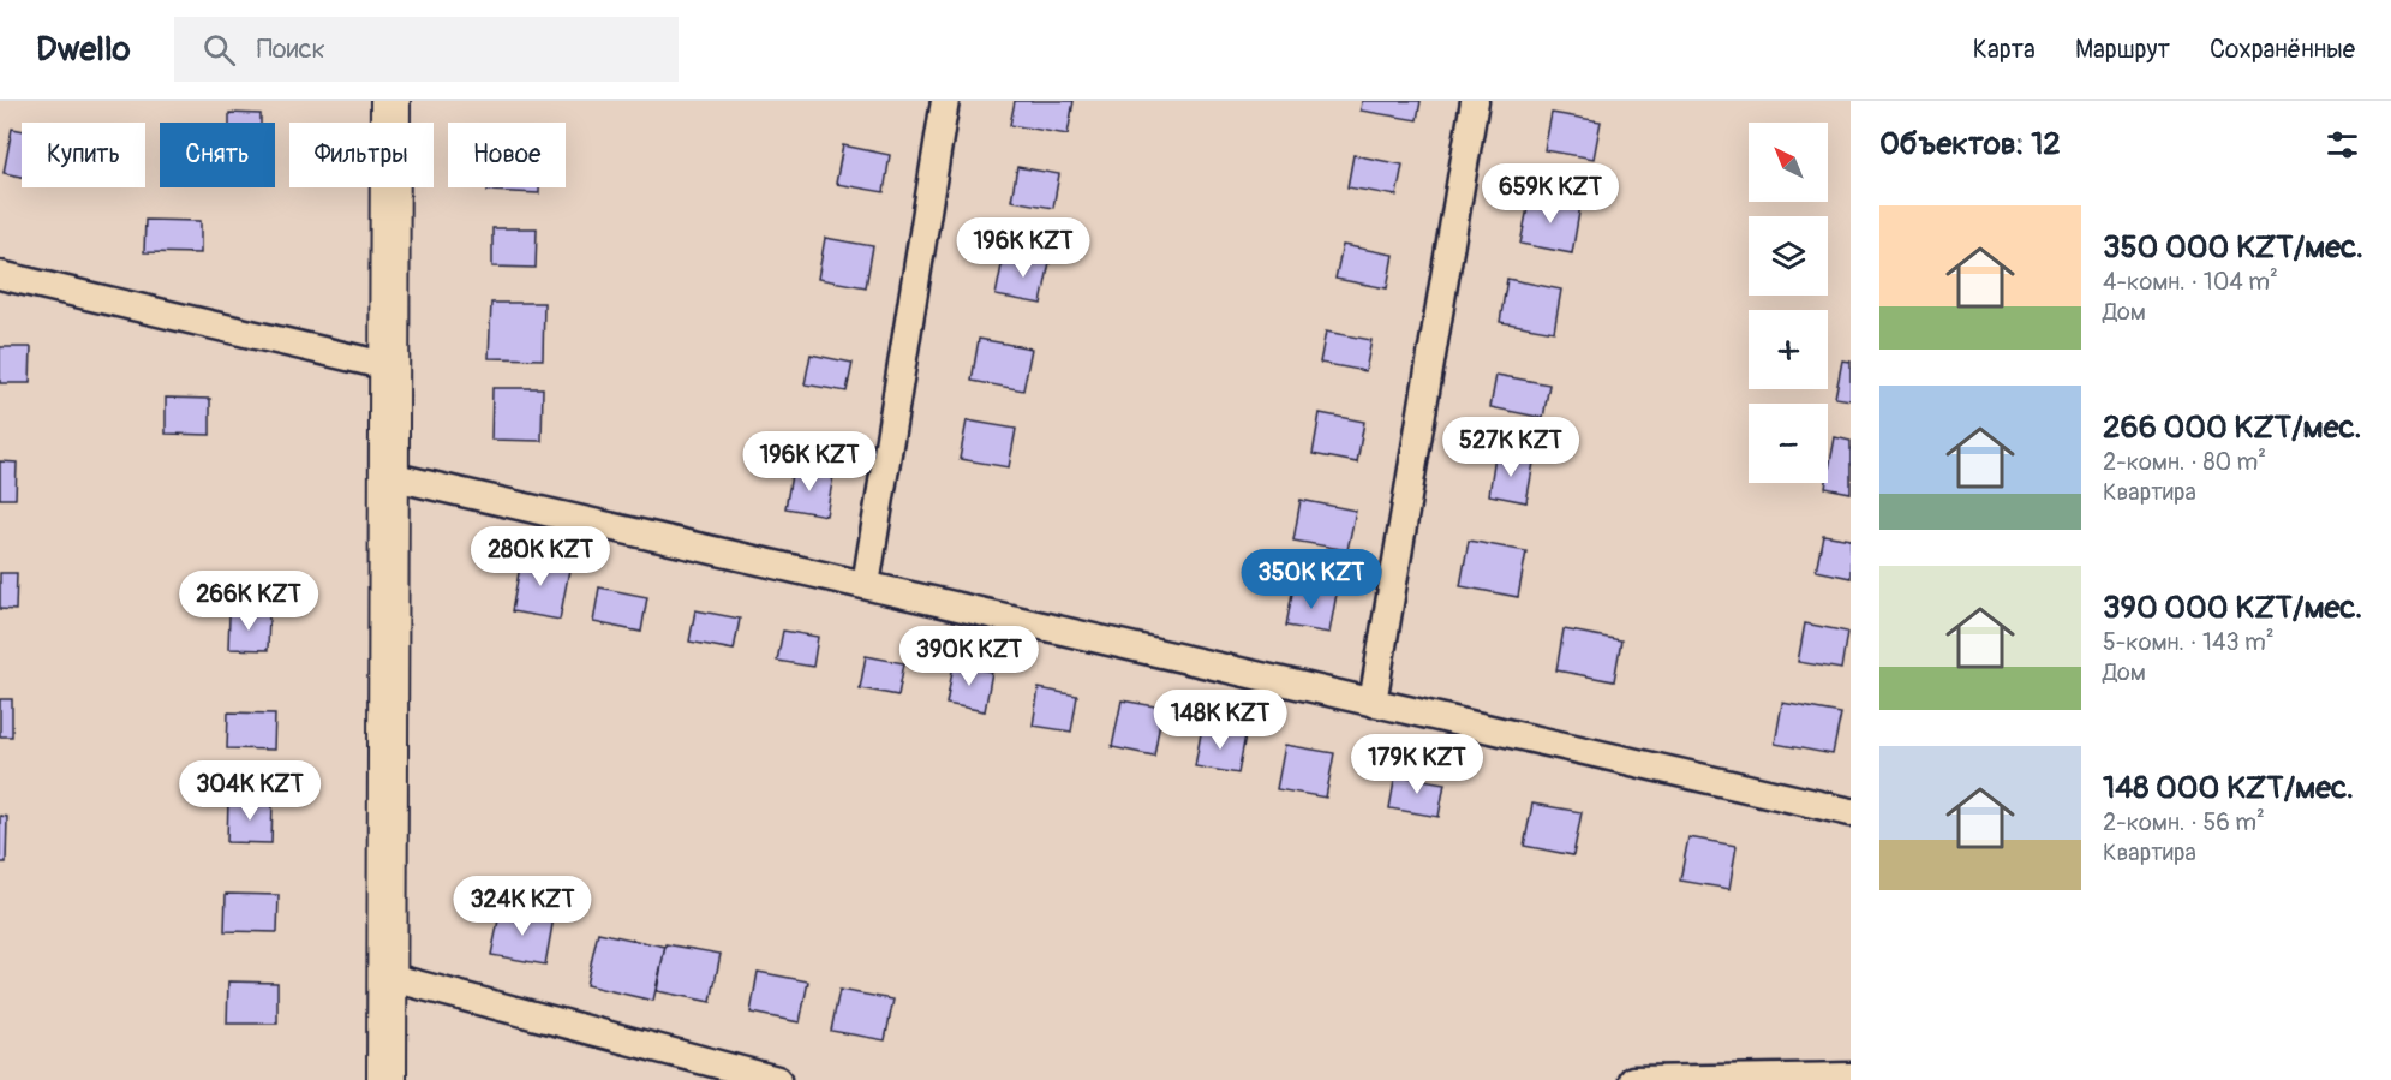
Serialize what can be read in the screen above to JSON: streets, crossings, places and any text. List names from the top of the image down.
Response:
{
  "north": "top left",
  "page": {
    "header": "Dwello",
    "search": "Поиск",
    "nav": ["Карта", "Маршрут", "Сохранённые"],
    "heading": "Объектов: 12",
    "map_buttons": ["+", "−"],
    "chip": [
      "Купить",
      "Снять",
      "Фильтры",
      "Новое"
    ],
    "price": [
      "659K KZT",
      "196K KZT",
      "527K KZT",
      "196K KZT",
      "280K KZT",
      "350K KZT",
      "266K KZT",
      "390K KZT",
      "148K KZT",
      "179K KZT",
      "304K KZT",
      "324K KZT"
    ],
    "list": [
      {
        "name": "350 000 KZT/мес.",
        "note": "4-комн. · 104 m² · Дом"
      },
      {
        "name": "266 000 KZT/мес.",
        "note": "2-комн. · 80 m² · Квартира"
      },
      {
        "name": "390 000 KZT/мес.",
        "note": "5-комн. · 143 m² · Дом"
      },
      {
        "name": "148 000 KZT/мес.",
        "note": "2-комн. · 56 m² · Квартира"
      }
    ]
  }
}
